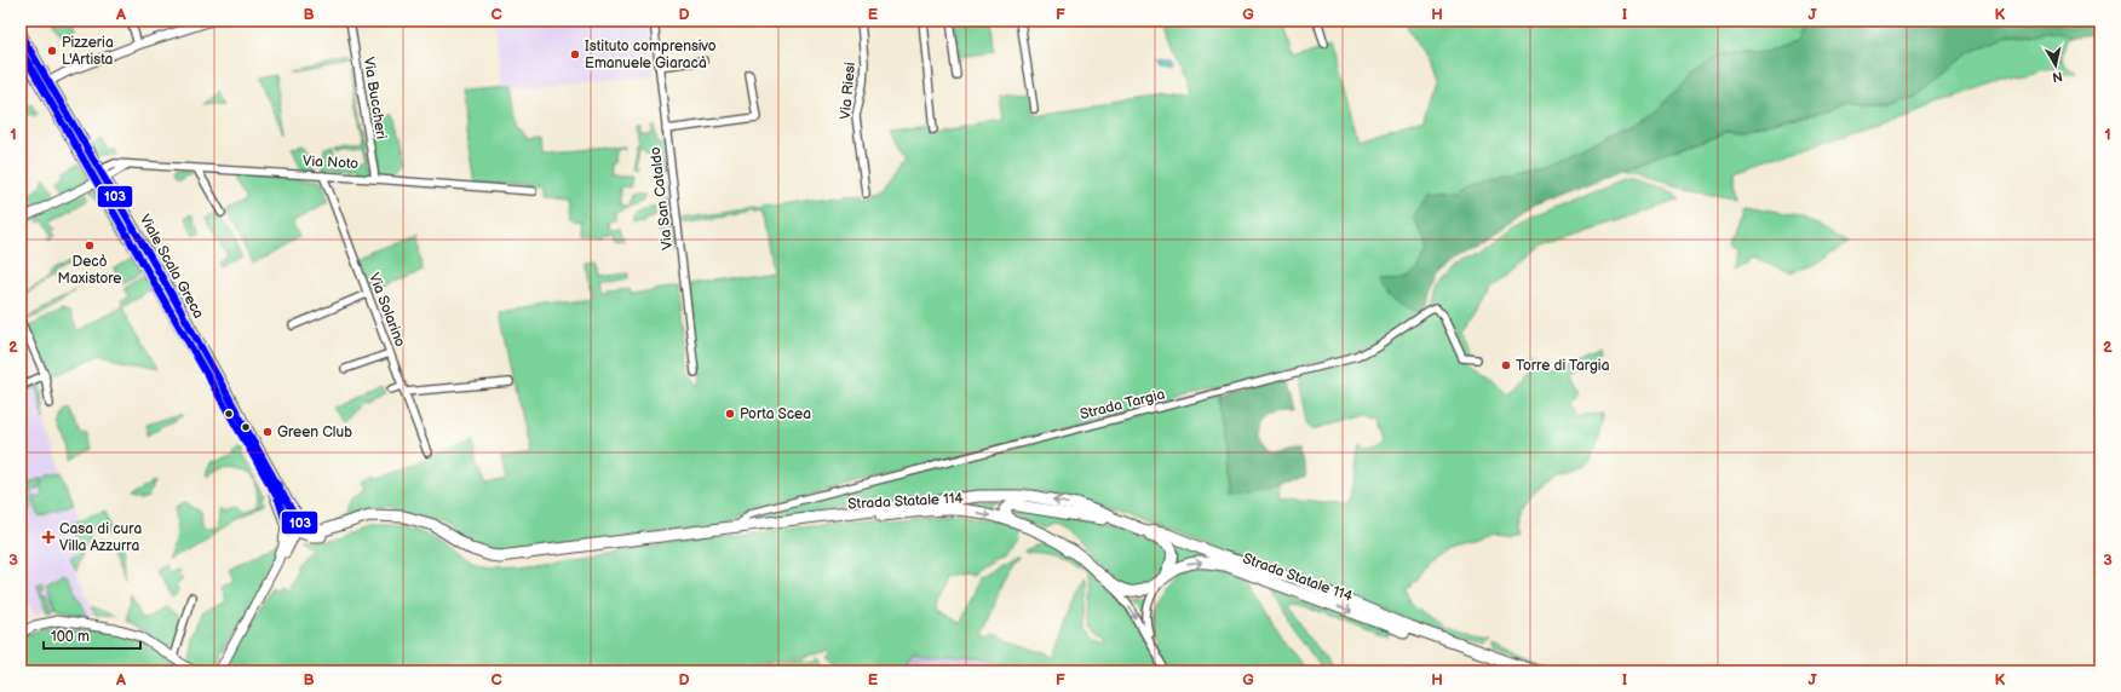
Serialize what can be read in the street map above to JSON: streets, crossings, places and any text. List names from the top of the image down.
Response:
{
  "streets": {
    "main road": ["Viale Scala Greca", "Strada Statale 114"],
    "street": [
      "Via Riesi",
      "Via Buccheri",
      "Via Noto",
      "Via San Cataldo",
      "Via Solarino",
      "Strada Targia"
    ]
  },
  "crossings": [
    ["Via Buccheri", "Via Noto"],
    ["Via Noto", "Viale Scala Greca"],
    ["Via Noto", "Via Solarino"],
    ["Viale Scala Greca", "Strada Statale 114"],
    ["Strada Targia", "Strada Statale 114"]
  ],
  "places": {
    "other": [
      "Pizzeria L'Artista",
      "Istituto comprensivo Emanuele Giaracà",
      "Decò Maxistore",
      "Torre di Targia",
      "Porta Scea",
      "Green Club"
    ],
    "health": ["Casa di cura Villa Azzurra"]
  },
  "lines": ["transit line 103"],
  "scale_bar": "100 m",
  "north": "bottom",
  "grid": {
    "columns": [
      "A",
      "B",
      "C",
      "D",
      "E",
      "F",
      "G",
      "H",
      "I",
      "J",
      "K"
    ],
    "rows": ["1", "2", "3"]
  }
}
